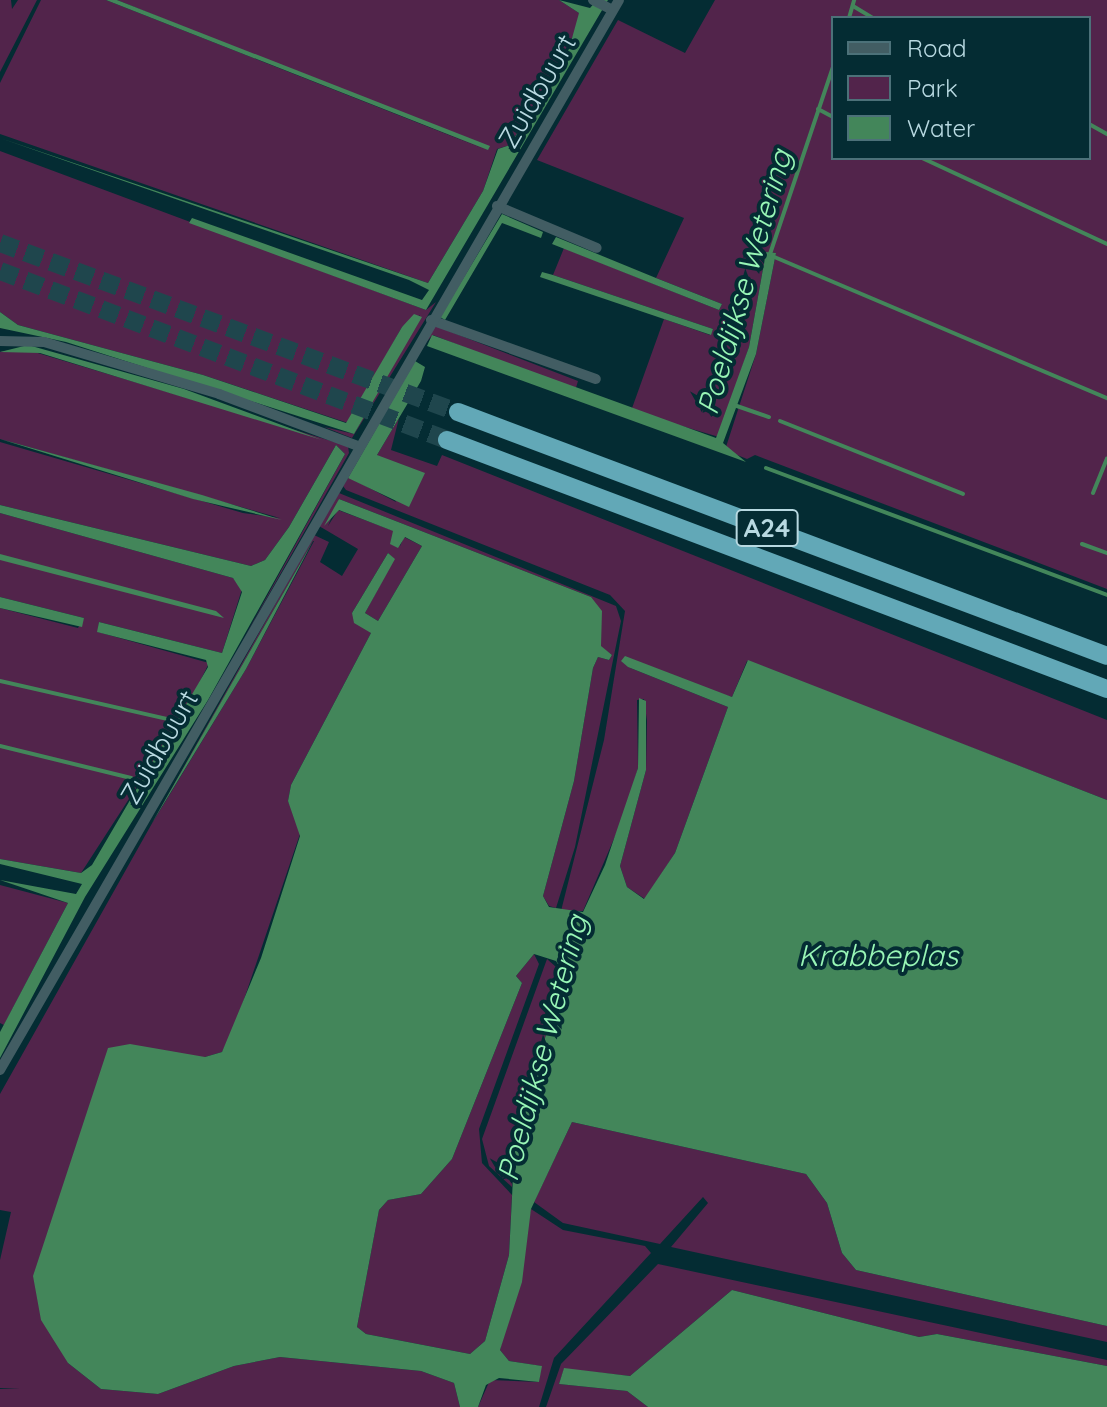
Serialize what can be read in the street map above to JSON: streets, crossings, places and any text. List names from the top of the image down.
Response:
{
  "streets": {
    "highway": ["A24"],
    "street": ["Zuidbuurt"]
  },
  "water": ["Poeldijkse Wetering", "Krabbeplas"],
  "legend": ["Road", "Park", "Water"]
}
